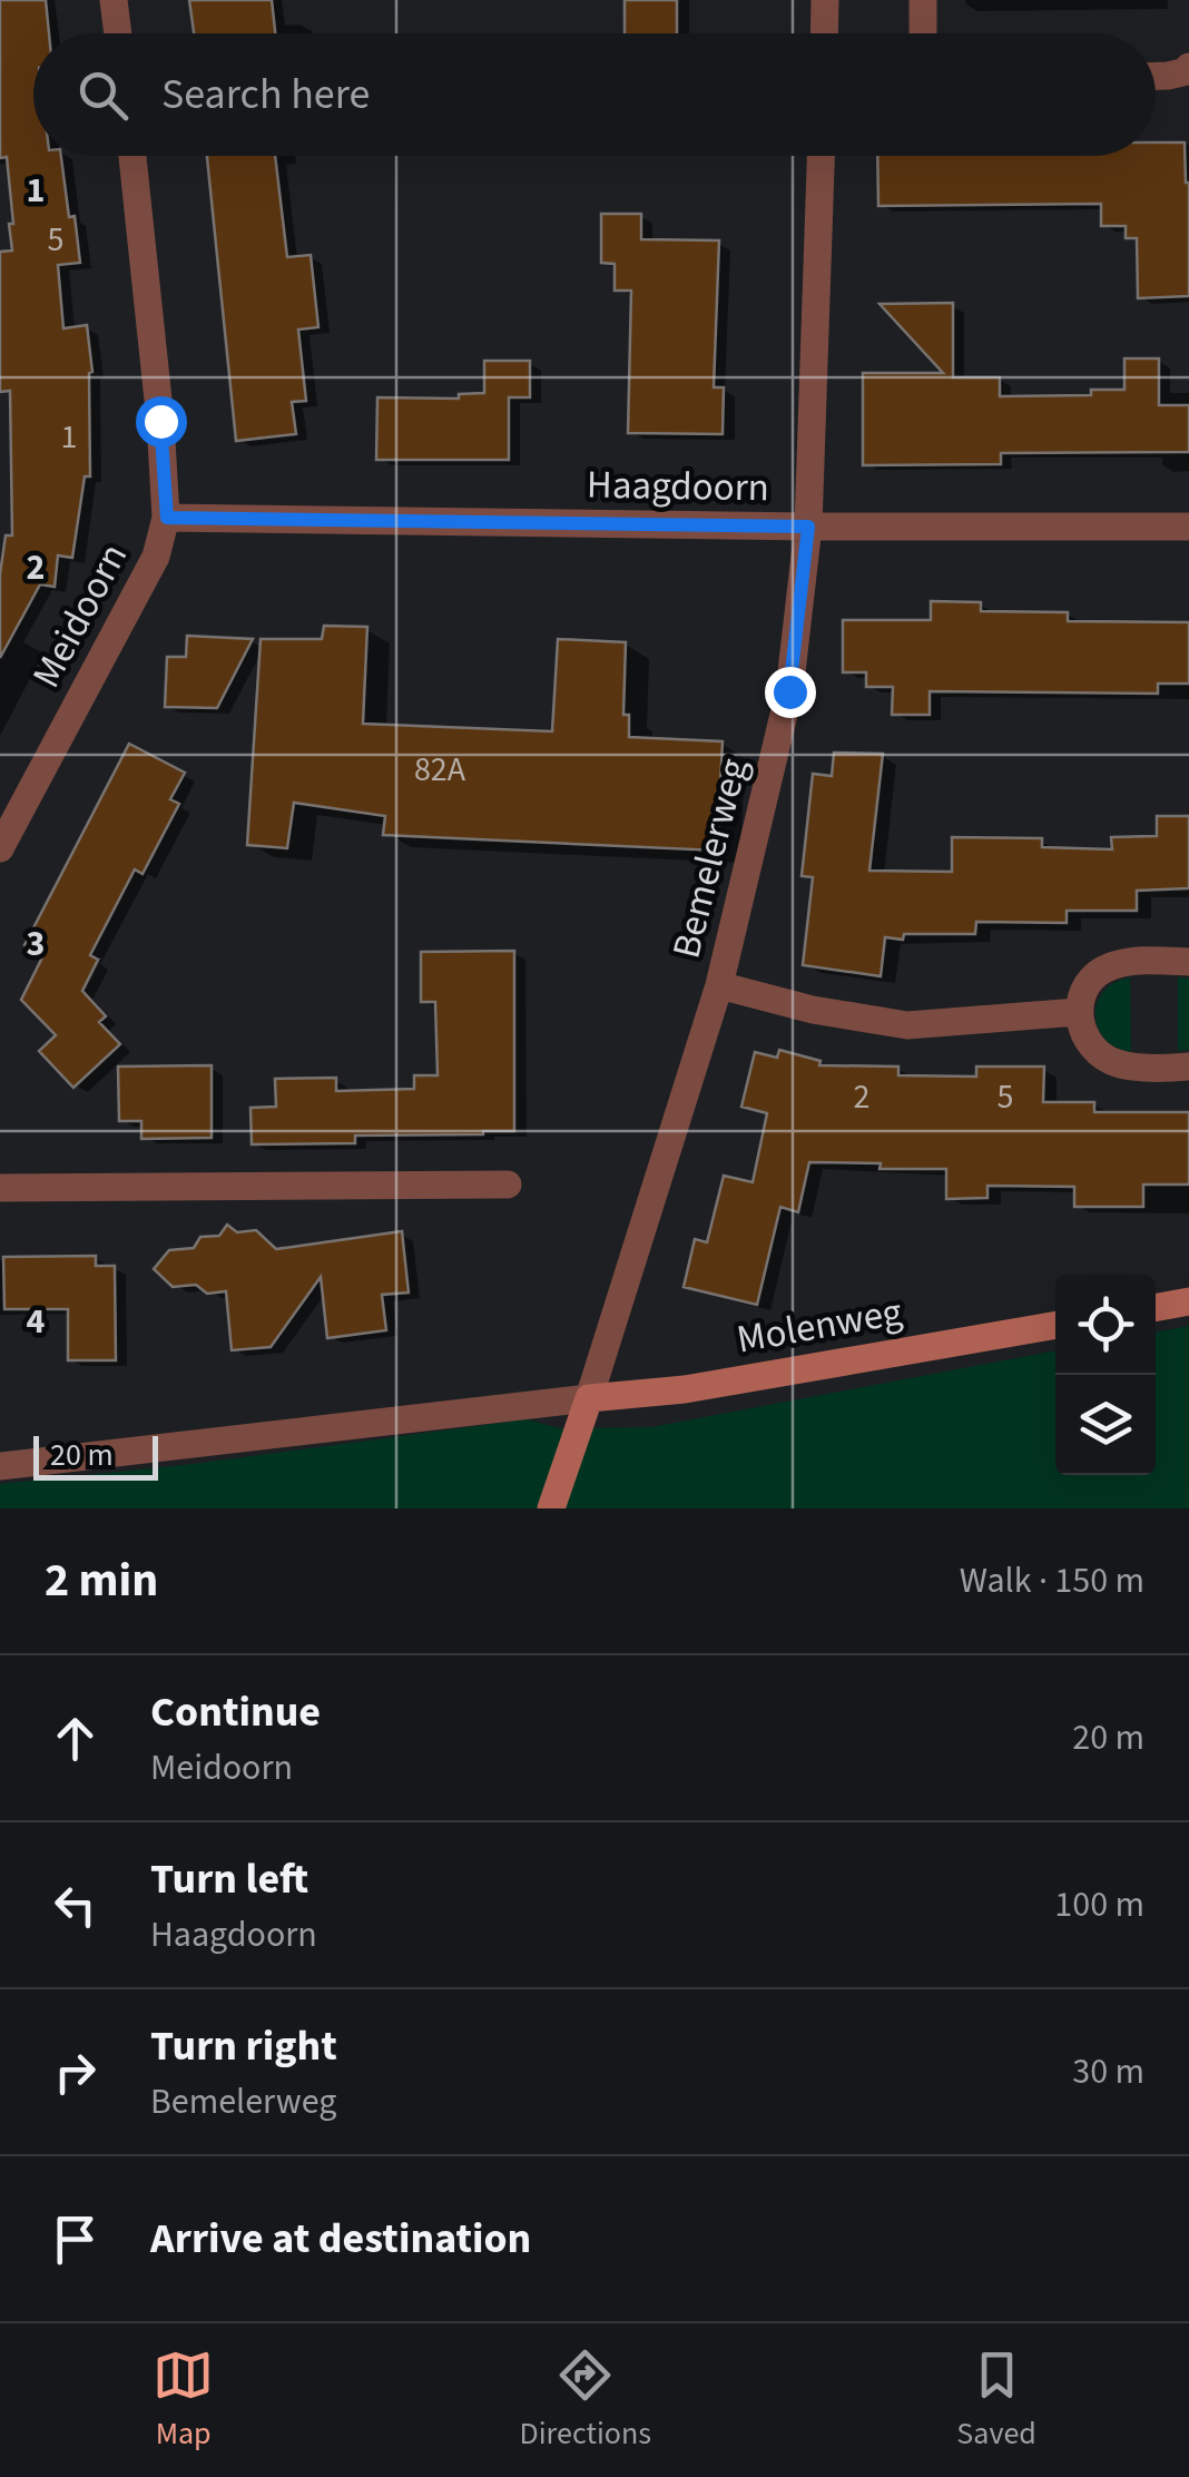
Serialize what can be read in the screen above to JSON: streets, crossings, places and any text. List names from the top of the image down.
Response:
{
  "streets": {
    "street": [
      "Haagdoorn",
      "Meidoorn",
      "Bemelerweg",
      "Molenweg"
    ]
  },
  "crossings": [
    ["Haagdoorn", "Meidoorn"],
    ["Haagdoorn", "Bemelerweg"],
    ["Bemelerweg", "Molenweg"]
  ],
  "house_numbers": [
    "5",
    "1",
    "82A",
    "2",
    "5"
  ],
  "scale_bar": "20 m",
  "page": {
    "search": "Search here",
    "scale": "20 m",
    "heading": ["2 min", "Walk · 150 m"],
    "list": [
      ["Continue", "Meidoorn", "20 m"],
      ["Turn left", "Haagdoorn", "100 m"],
      ["Turn right", "Bemelerweg", "30 m"],
      "Arrive at destination"
    ],
    "nav": ["Map", "Directions", "Saved"]
  },
  "grid": {
    "rows": [
      "1",
      "2",
      "3",
      "4"
    ]
  }
}
